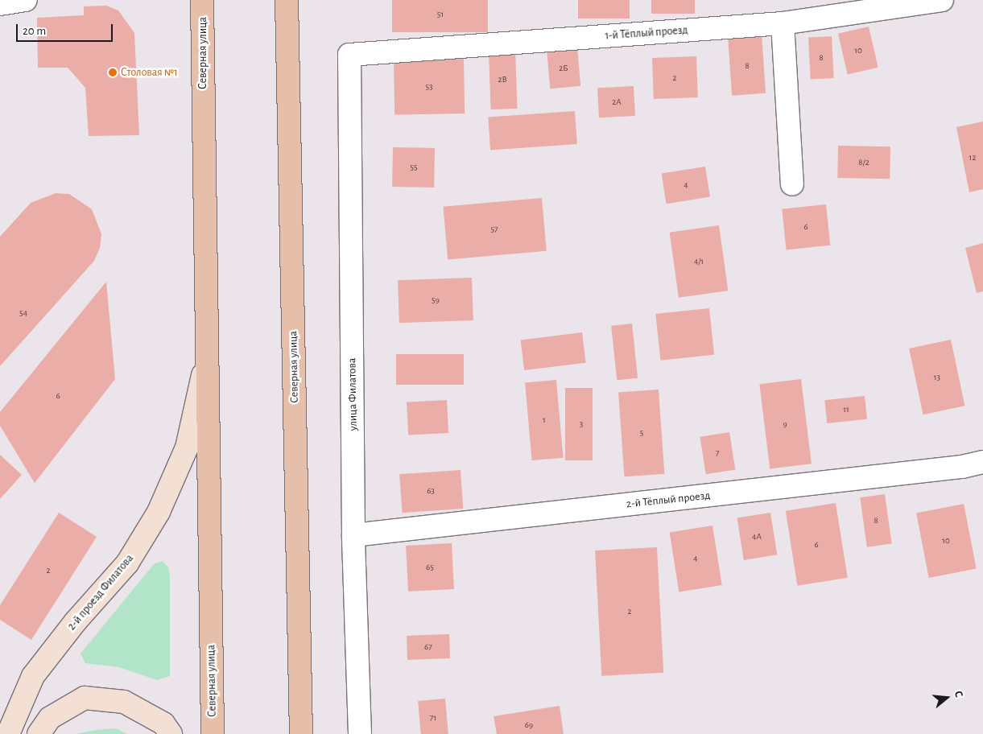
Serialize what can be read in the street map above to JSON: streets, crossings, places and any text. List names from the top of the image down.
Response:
{
  "streets": {
    "main road": ["Северная улица", "2-й проезд Филатова"],
    "street": ["1-й Тёплый проезд", "улица Филатова", "2-й Тёплый проезд"]
  },
  "crossings": [
    ["1-й Тёплый проезд", "улица Филатова"],
    ["Северная улица", "2-й проезд Филатова"],
    ["улица Филатова", "2-й Тёплый проезд"]
  ],
  "places": ["Столовая №1"],
  "house_numbers": [
    "51",
    "10",
    "8",
    "8",
    "2Б",
    "2",
    "2В",
    "53",
    "2А",
    "12",
    "8/2",
    "55",
    "4",
    "6",
    "57",
    "4/1",
    "59",
    "54",
    "13",
    "6",
    "11",
    "1",
    "3",
    "9",
    "5",
    "7",
    "63",
    "8",
    "4А",
    "10",
    "6",
    "4",
    "65",
    "2",
    "2",
    "67",
    "71",
    "69"
  ],
  "scale_bar": "20 m",
  "north": "right"
}
